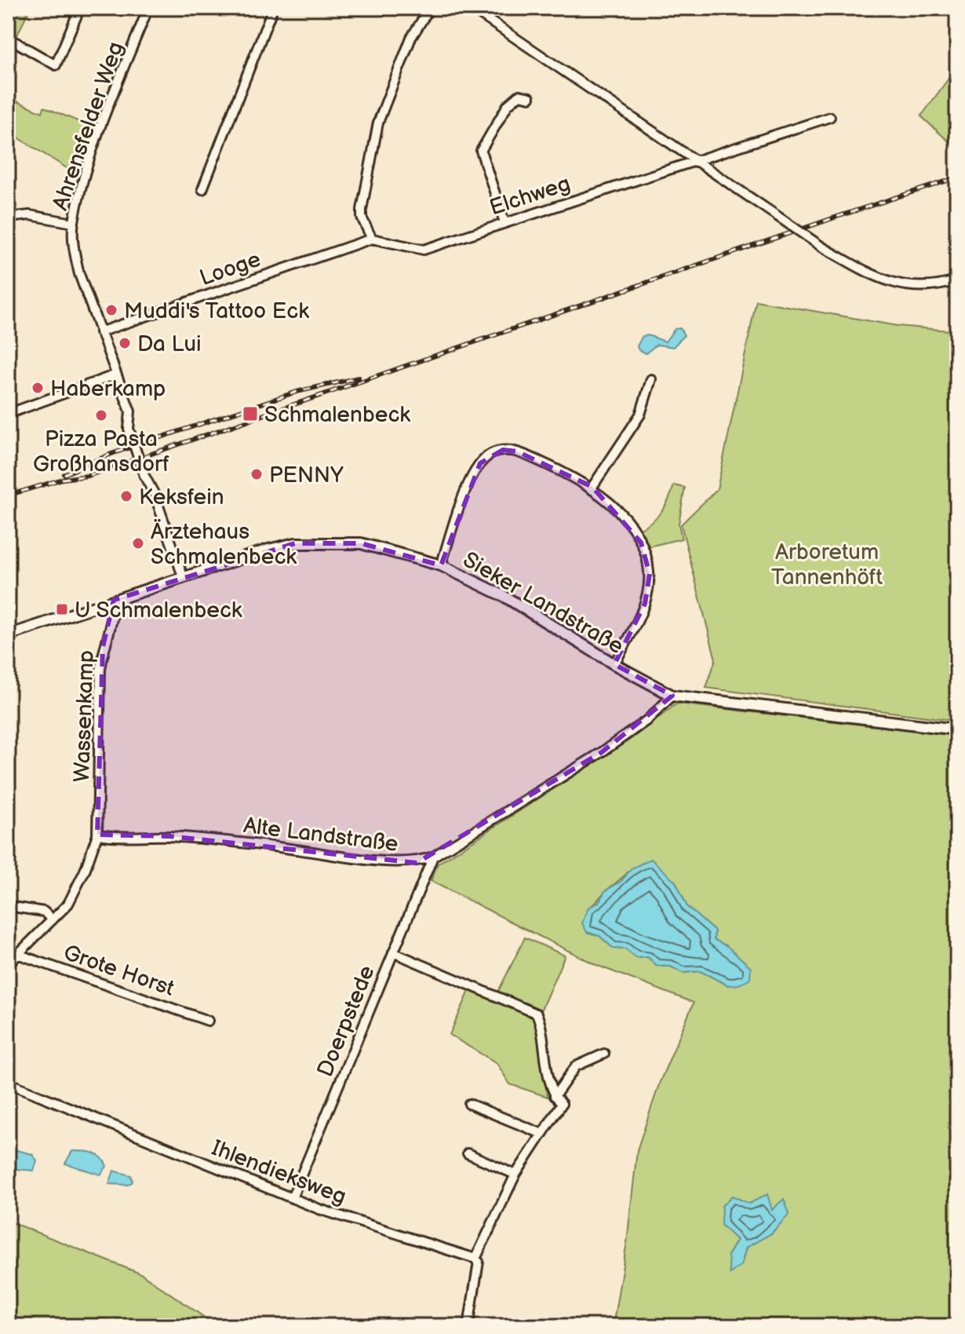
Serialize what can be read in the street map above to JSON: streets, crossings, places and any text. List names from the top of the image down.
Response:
{
  "streets": {
    "street": [
      "Ahrensfelder Weg",
      "Elchweg",
      "Looge",
      "Sieker Landstraße",
      "Wassenkamp",
      "Alte Landstraße",
      "Grote Horst",
      "Doerpstede",
      "Ihlendieksweg"
    ]
  },
  "crossings": [
    ["Ahrensfelder Weg", "Looge"],
    ["Ahrensfelder Weg", "Sieker Landstraße"],
    ["Elchweg", "Looge"],
    ["Sieker Landstraße", "Wassenkamp"],
    ["Sieker Landstraße", "Alte Landstraße"],
    ["Wassenkamp", "Alte Landstraße"],
    ["Alte Landstraße", "Doerpstede"],
    ["Doerpstede", "Ihlendieksweg"]
  ],
  "parks": ["Arboretum Tannenhöft"],
  "places": {
    "other": [
      "Muddi's Tattoo Eck",
      "Da Lui",
      "Haberkamp",
      "Pizza Pasta Großhansdorf",
      "PENNY",
      "Keksfein",
      "Ärztehaus Schmalenbeck"
    ],
    "transit": ["Schmalenbeck", "U Schmalenbeck"]
  }
}
